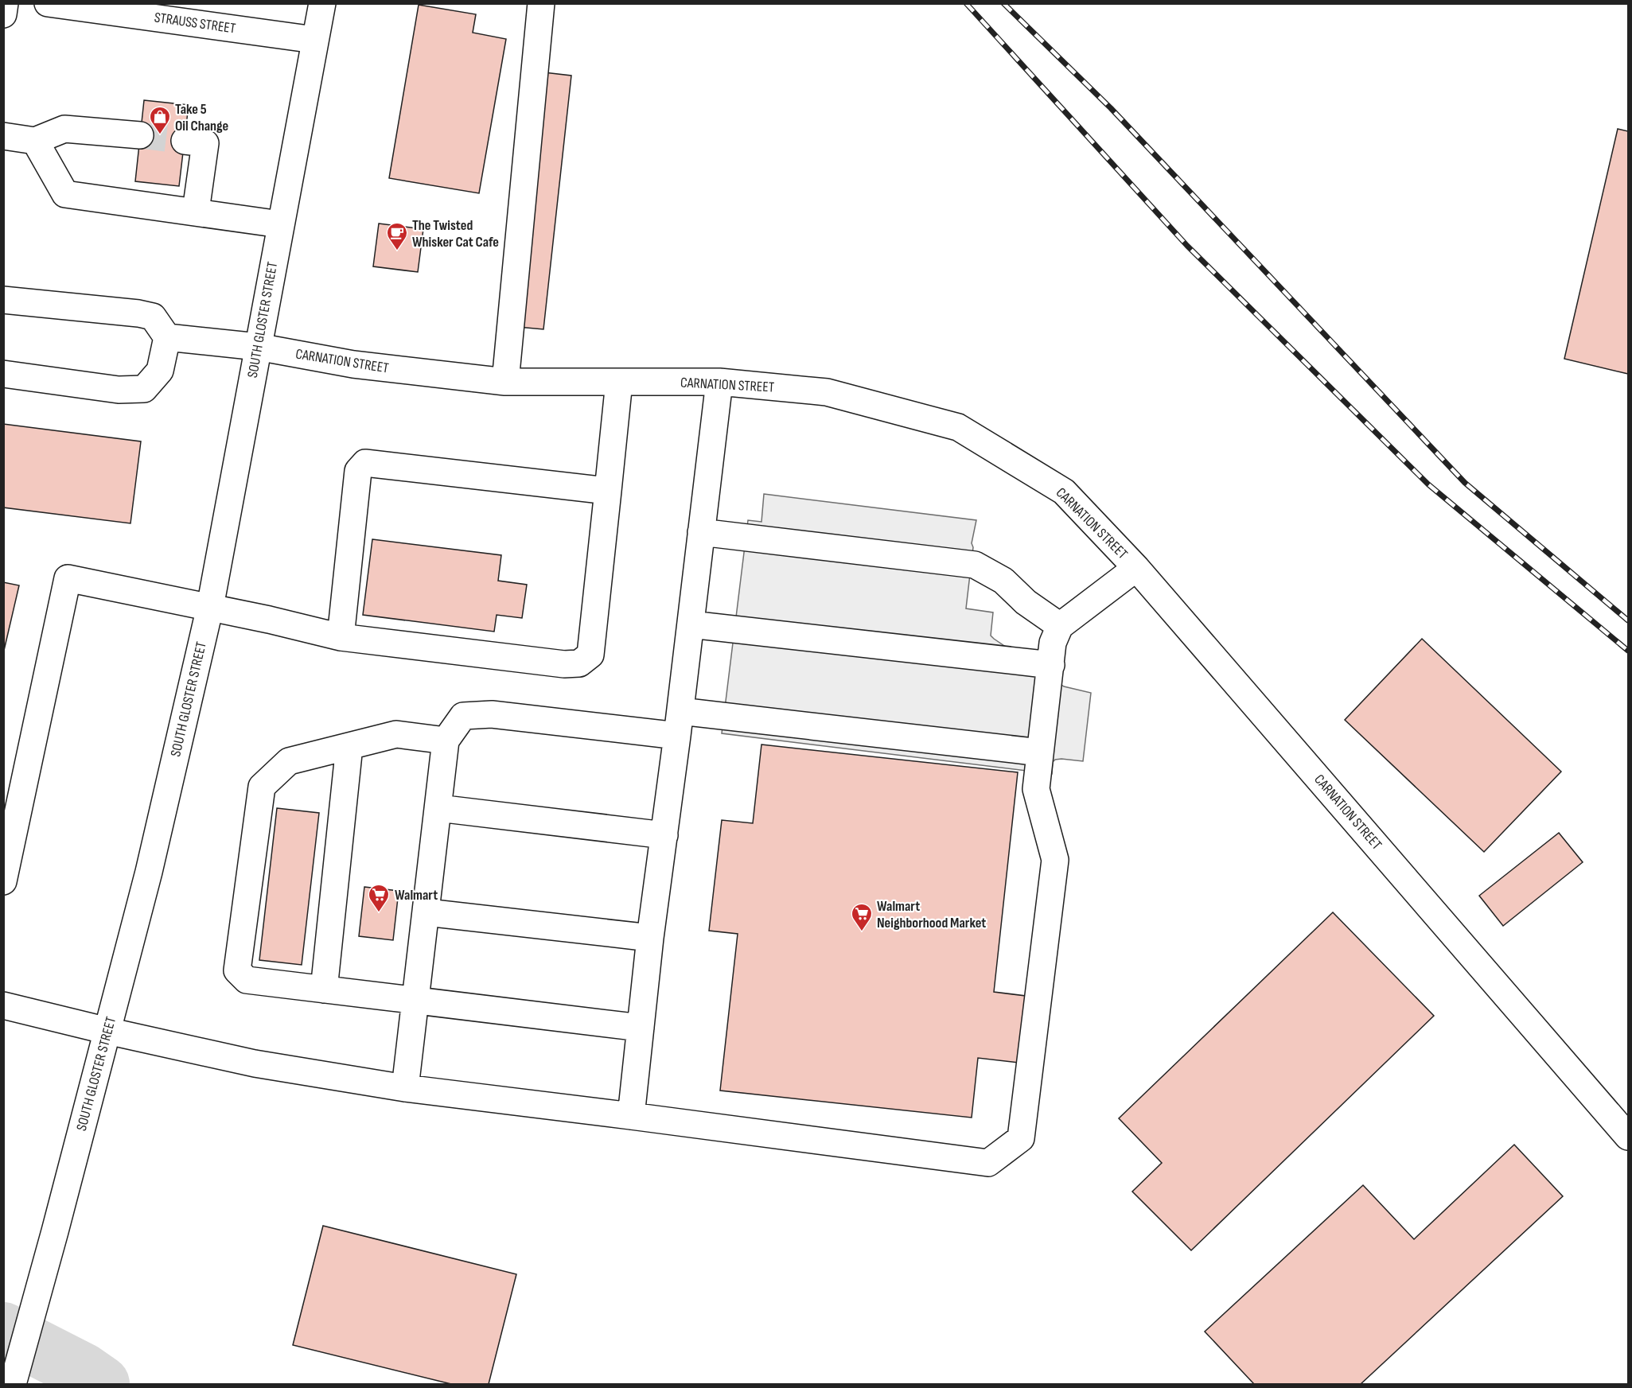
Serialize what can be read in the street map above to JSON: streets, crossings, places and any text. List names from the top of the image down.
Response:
{
  "streets": {
    "street": ["STRAUSS STREET", "SOUTH GLOSTER STREET", "CARNATION STREET"]
  },
  "crossings": [
    ["STRAUSS STREET", "SOUTH GLOSTER STREET"],
    ["SOUTH GLOSTER STREET", "CARNATION STREET"]
  ],
  "places": {
    "shop": ["Take 5 Oil Change"],
    "cafe": ["The Twisted Whisker Cat Cafe"],
    "supermarket": ["Walmart", "Walmart Neighborhood Market"]
  }
}
